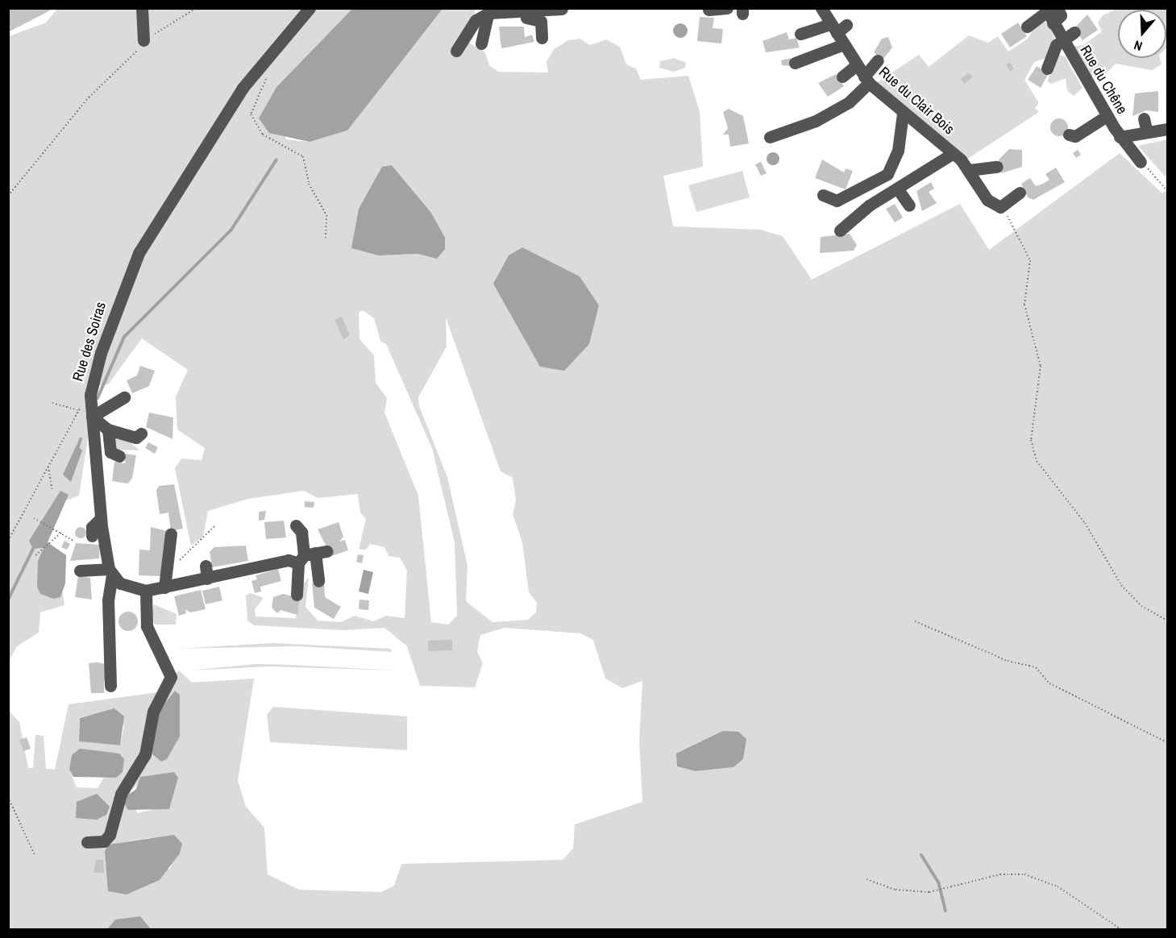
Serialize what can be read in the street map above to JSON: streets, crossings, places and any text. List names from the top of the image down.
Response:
{
  "streets": {
    "street": ["Rue du Chêne", "Rue du Clair Bois", "Rue des Soiras"]
  },
  "north": "bottom"
}
